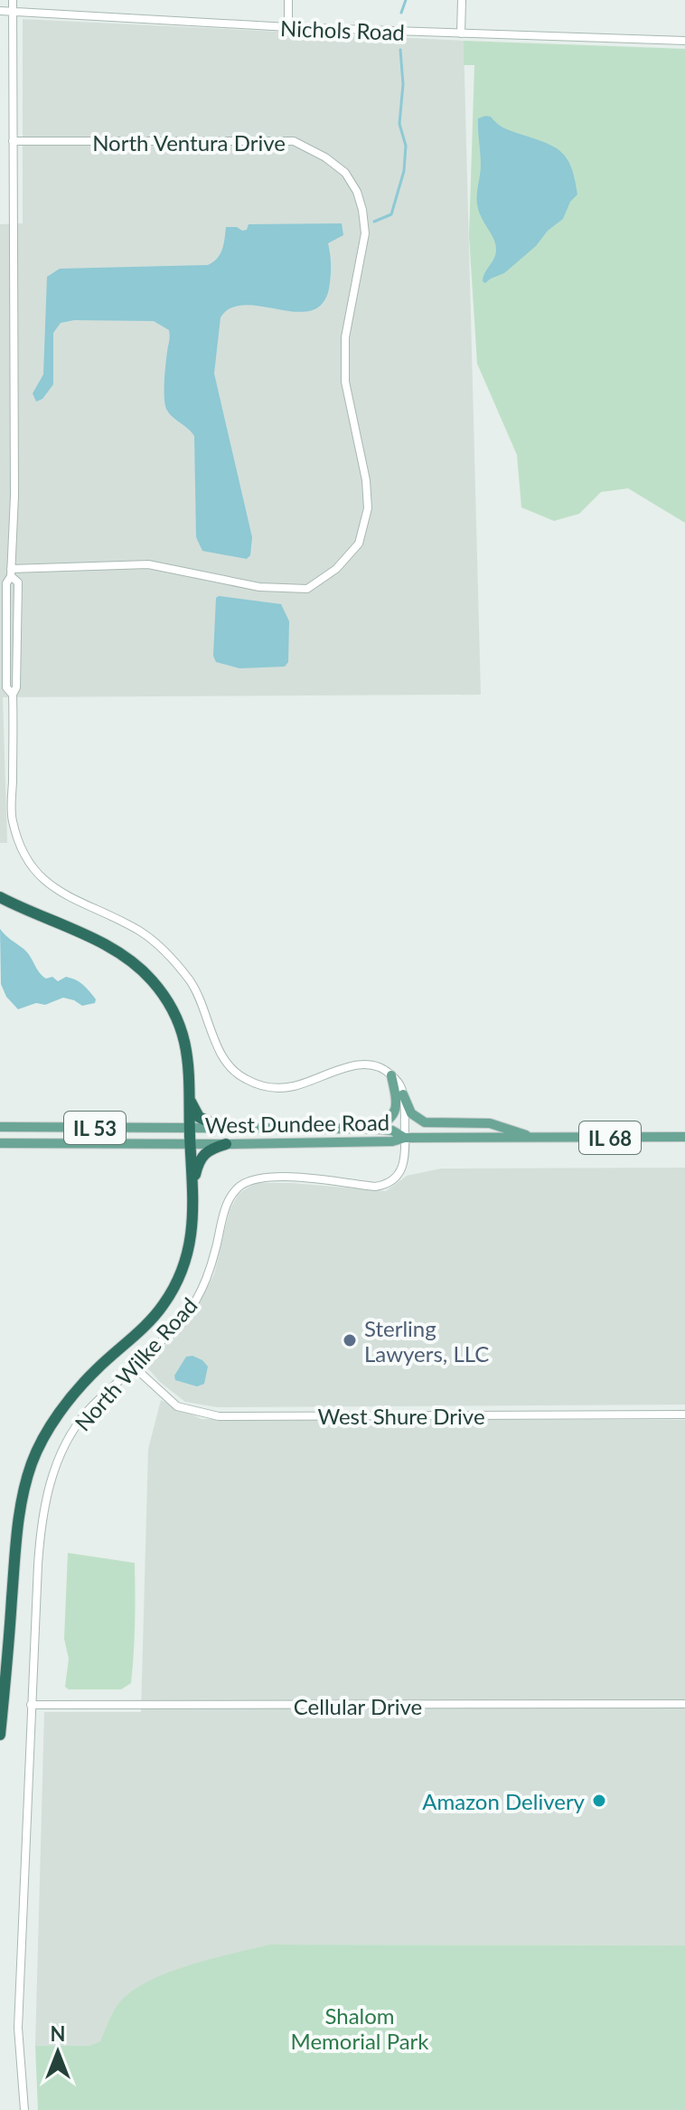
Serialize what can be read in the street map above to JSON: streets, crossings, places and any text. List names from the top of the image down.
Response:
{
  "streets": {
    "main road": ["West Dundee Road", "IL 53", "IL 68"],
    "street": [
      "Nichols Road",
      "North Ventura Drive",
      "North Wilke Road",
      "West Shure Drive",
      "Cellular Drive"
    ]
  },
  "crossings": [
    ["West Dundee Road", "IL 53"],
    ["West Dundee Road", "IL 68"],
    ["West Dundee Road", "North Wilke Road"],
    ["North Wilke Road", "West Shure Drive"],
    ["North Wilke Road", "Cellular Drive"]
  ],
  "parks": ["Shalom Memorial Park"],
  "places": ["Sterling Lawyers, LLC", "Amazon Delivery"],
  "north": "top"
}
